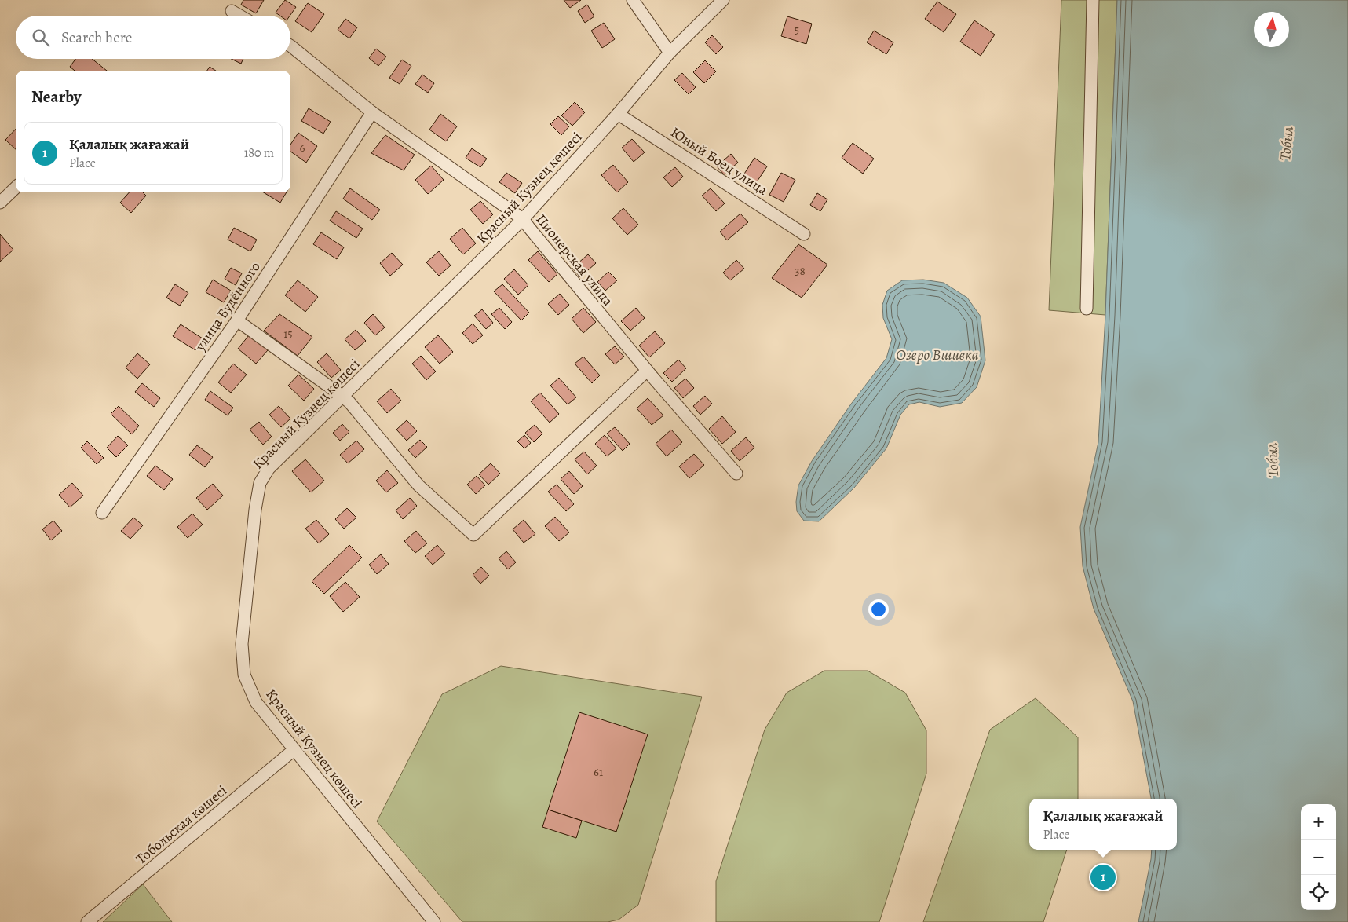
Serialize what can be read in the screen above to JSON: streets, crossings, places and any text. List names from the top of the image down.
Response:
{
  "streets": {
    "street": [
      "Юный Боец улица",
      "Красный Кузнец көшесі",
      "Пионерская улица",
      "улица Будённого",
      "Тобольская көшесі"
    ]
  },
  "crossings": [
    ["Юный Боец улица", "Красный Кузнец көшесі"],
    ["Красный Кузнец көшесі", "Пионерская улица"],
    ["Красный Кузнец көшесі", "Тобольская көшесі"],
    ["Пионерская улица", "улица Будённого"]
  ],
  "water": ["Тобыл", "Озеро Вшивка"],
  "house_numbers": [
    "5",
    "6",
    "38",
    "15",
    "61"
  ],
  "north": "top",
  "page": {
    "search": "Search here",
    "heading": "Nearby",
    "list": [
      {
        "mark": "1",
        "name": "Қалалық жағажай",
        "note": "Place",
        "value": "180 m"
      }
    ],
    "popup": ["Қалалық жағажай", "Place"],
    "map_buttons": ["+", "−"],
    "pins": "1"
  }
}
